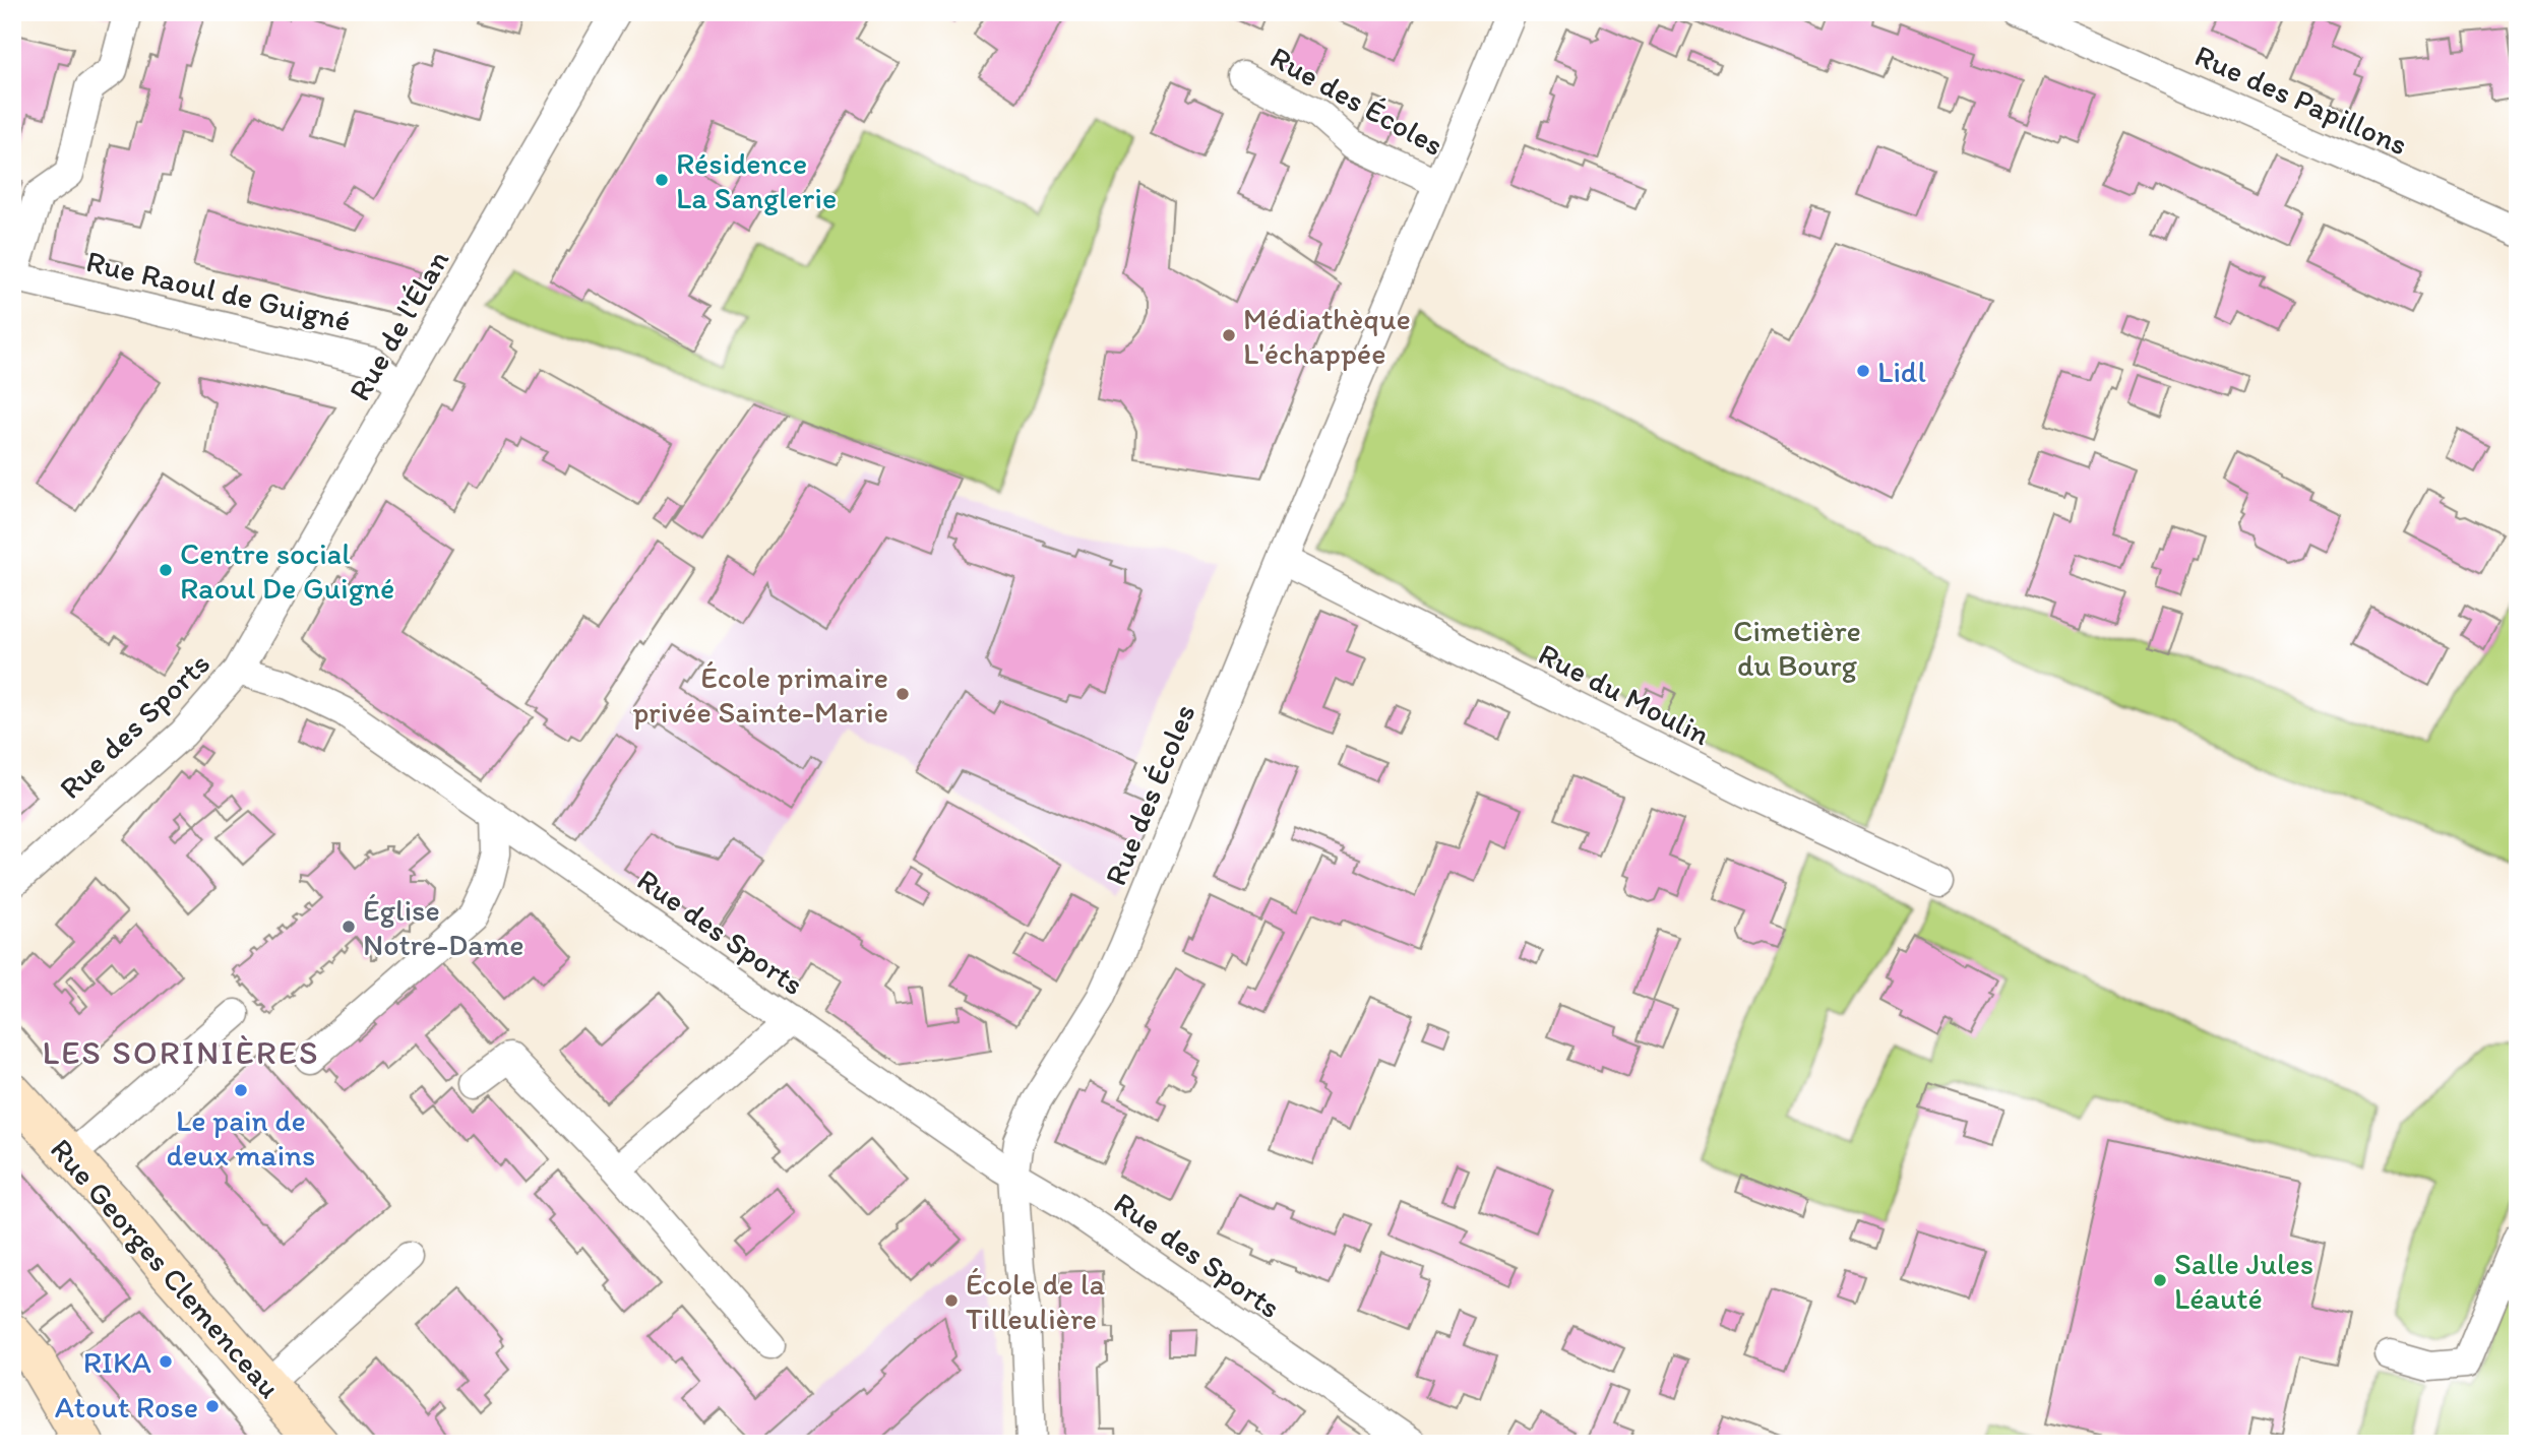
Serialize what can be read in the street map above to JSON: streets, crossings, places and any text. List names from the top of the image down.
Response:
{
  "streets": {
    "street": [
      "Rue des Papillons",
      "Rue des Écoles",
      "Rue Raoul de Guigné",
      "Rue de l'Élan",
      "Rue du Moulin",
      "Rue des Sports",
      "Rue Georges Clemenceau"
    ]
  },
  "crossings": [
    ["Rue des Écoles", "Rue du Moulin"],
    ["Rue des Écoles", "Rue des Sports"],
    ["Rue Raoul de Guigné", "Rue de l'Élan"],
    ["Rue de l'Élan", "Rue des Sports"]
  ],
  "districts": ["LES SORINIÈRES"],
  "parks": ["Cimetière du Bourg"],
  "places": [
    "Résidence La Sanglerie",
    "Médiathèque L'échappée",
    "Lidl",
    "Centre social Raoul De Guigné",
    "École primaire privée Sainte-Marie",
    "Église Notre-Dame",
    "Le pain de deux mains",
    "Salle Jules Léauté",
    "École de la Tilleulière",
    "RIKA",
    "Atout Rose"
  ]
}
